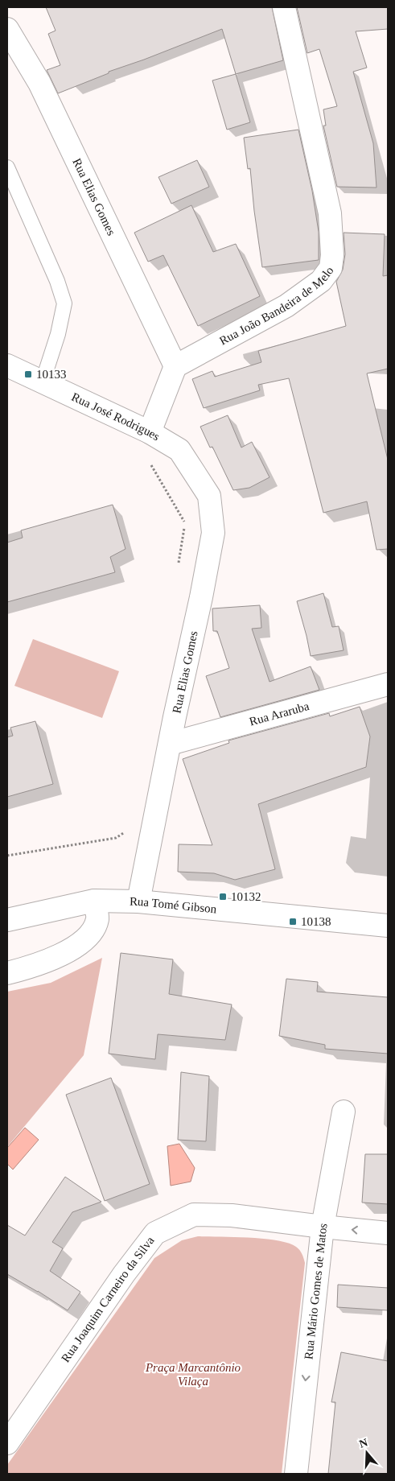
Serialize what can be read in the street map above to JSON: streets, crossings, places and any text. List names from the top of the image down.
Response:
{
  "streets": {
    "street": [
      "Rua Elias Gomes",
      "Rua João Bandeira de Melo",
      "Rua José Rodrigues",
      "Rua Araruba",
      "Rua Tomé Gibson",
      "Rua Mário Gomes de Matos",
      "Rua Joaquim Carneiro da Silva"
    ]
  },
  "crossings": [
    ["Rua Elias Gomes", "Rua João Bandeira de Melo"],
    ["Rua Elias Gomes", "Rua José Rodrigues"],
    ["Rua Elias Gomes", "Rua Araruba"],
    ["Rua Elias Gomes", "Rua Tomé Gibson"],
    ["Rua Mário Gomes de Matos", "Rua Joaquim Carneiro da Silva"]
  ],
  "one_way": ["Rua Mário Gomes de Matos"],
  "parks": ["Praça Marcantônio Vilaça"],
  "places": {
    "transit": ["10133", "10132", "10138"]
  },
  "north": "top"
}
